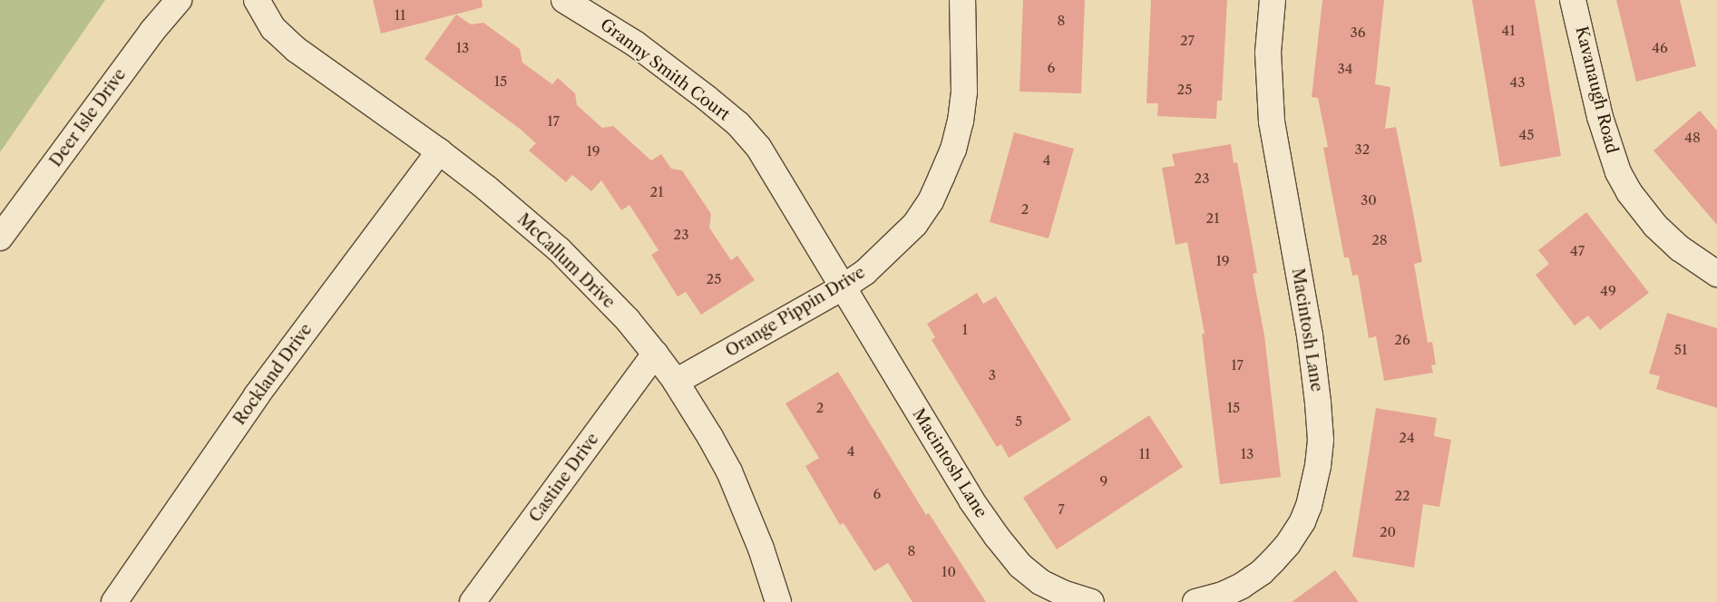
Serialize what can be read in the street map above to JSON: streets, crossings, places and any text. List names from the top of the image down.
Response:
{
  "streets": {
    "street": [
      "Granny Smith Court",
      "Kavanaugh Road",
      "Deer Isle Drive",
      "McCallum Drive",
      "Orange Pippin Drive",
      "Macintosh Lane",
      "Rockland Drive",
      "Castine Drive"
    ]
  },
  "crossings": [
    ["Granny Smith Court", "Orange Pippin Drive"],
    ["Granny Smith Court", "Macintosh Lane"],
    ["McCallum Drive", "Orange Pippin Drive"],
    ["McCallum Drive", "Rockland Drive"],
    ["McCallum Drive", "Castine Drive"],
    ["Orange Pippin Drive", "Macintosh Lane"]
  ],
  "house_numbers": [
    "11",
    "8",
    "41",
    "36",
    "27",
    "13",
    "46",
    "6",
    "34",
    "15",
    "43",
    "25",
    "17",
    "45",
    "48",
    "32",
    "19",
    "4",
    "23",
    "21",
    "30",
    "2",
    "21",
    "23",
    "28",
    "47",
    "19",
    "25",
    "49",
    "1",
    "26",
    "51",
    "17",
    "3",
    "2",
    "15",
    "5",
    "24",
    "4",
    "11",
    "13",
    "9",
    "6",
    "22",
    "7",
    "20",
    "8",
    "10"
  ]
}
